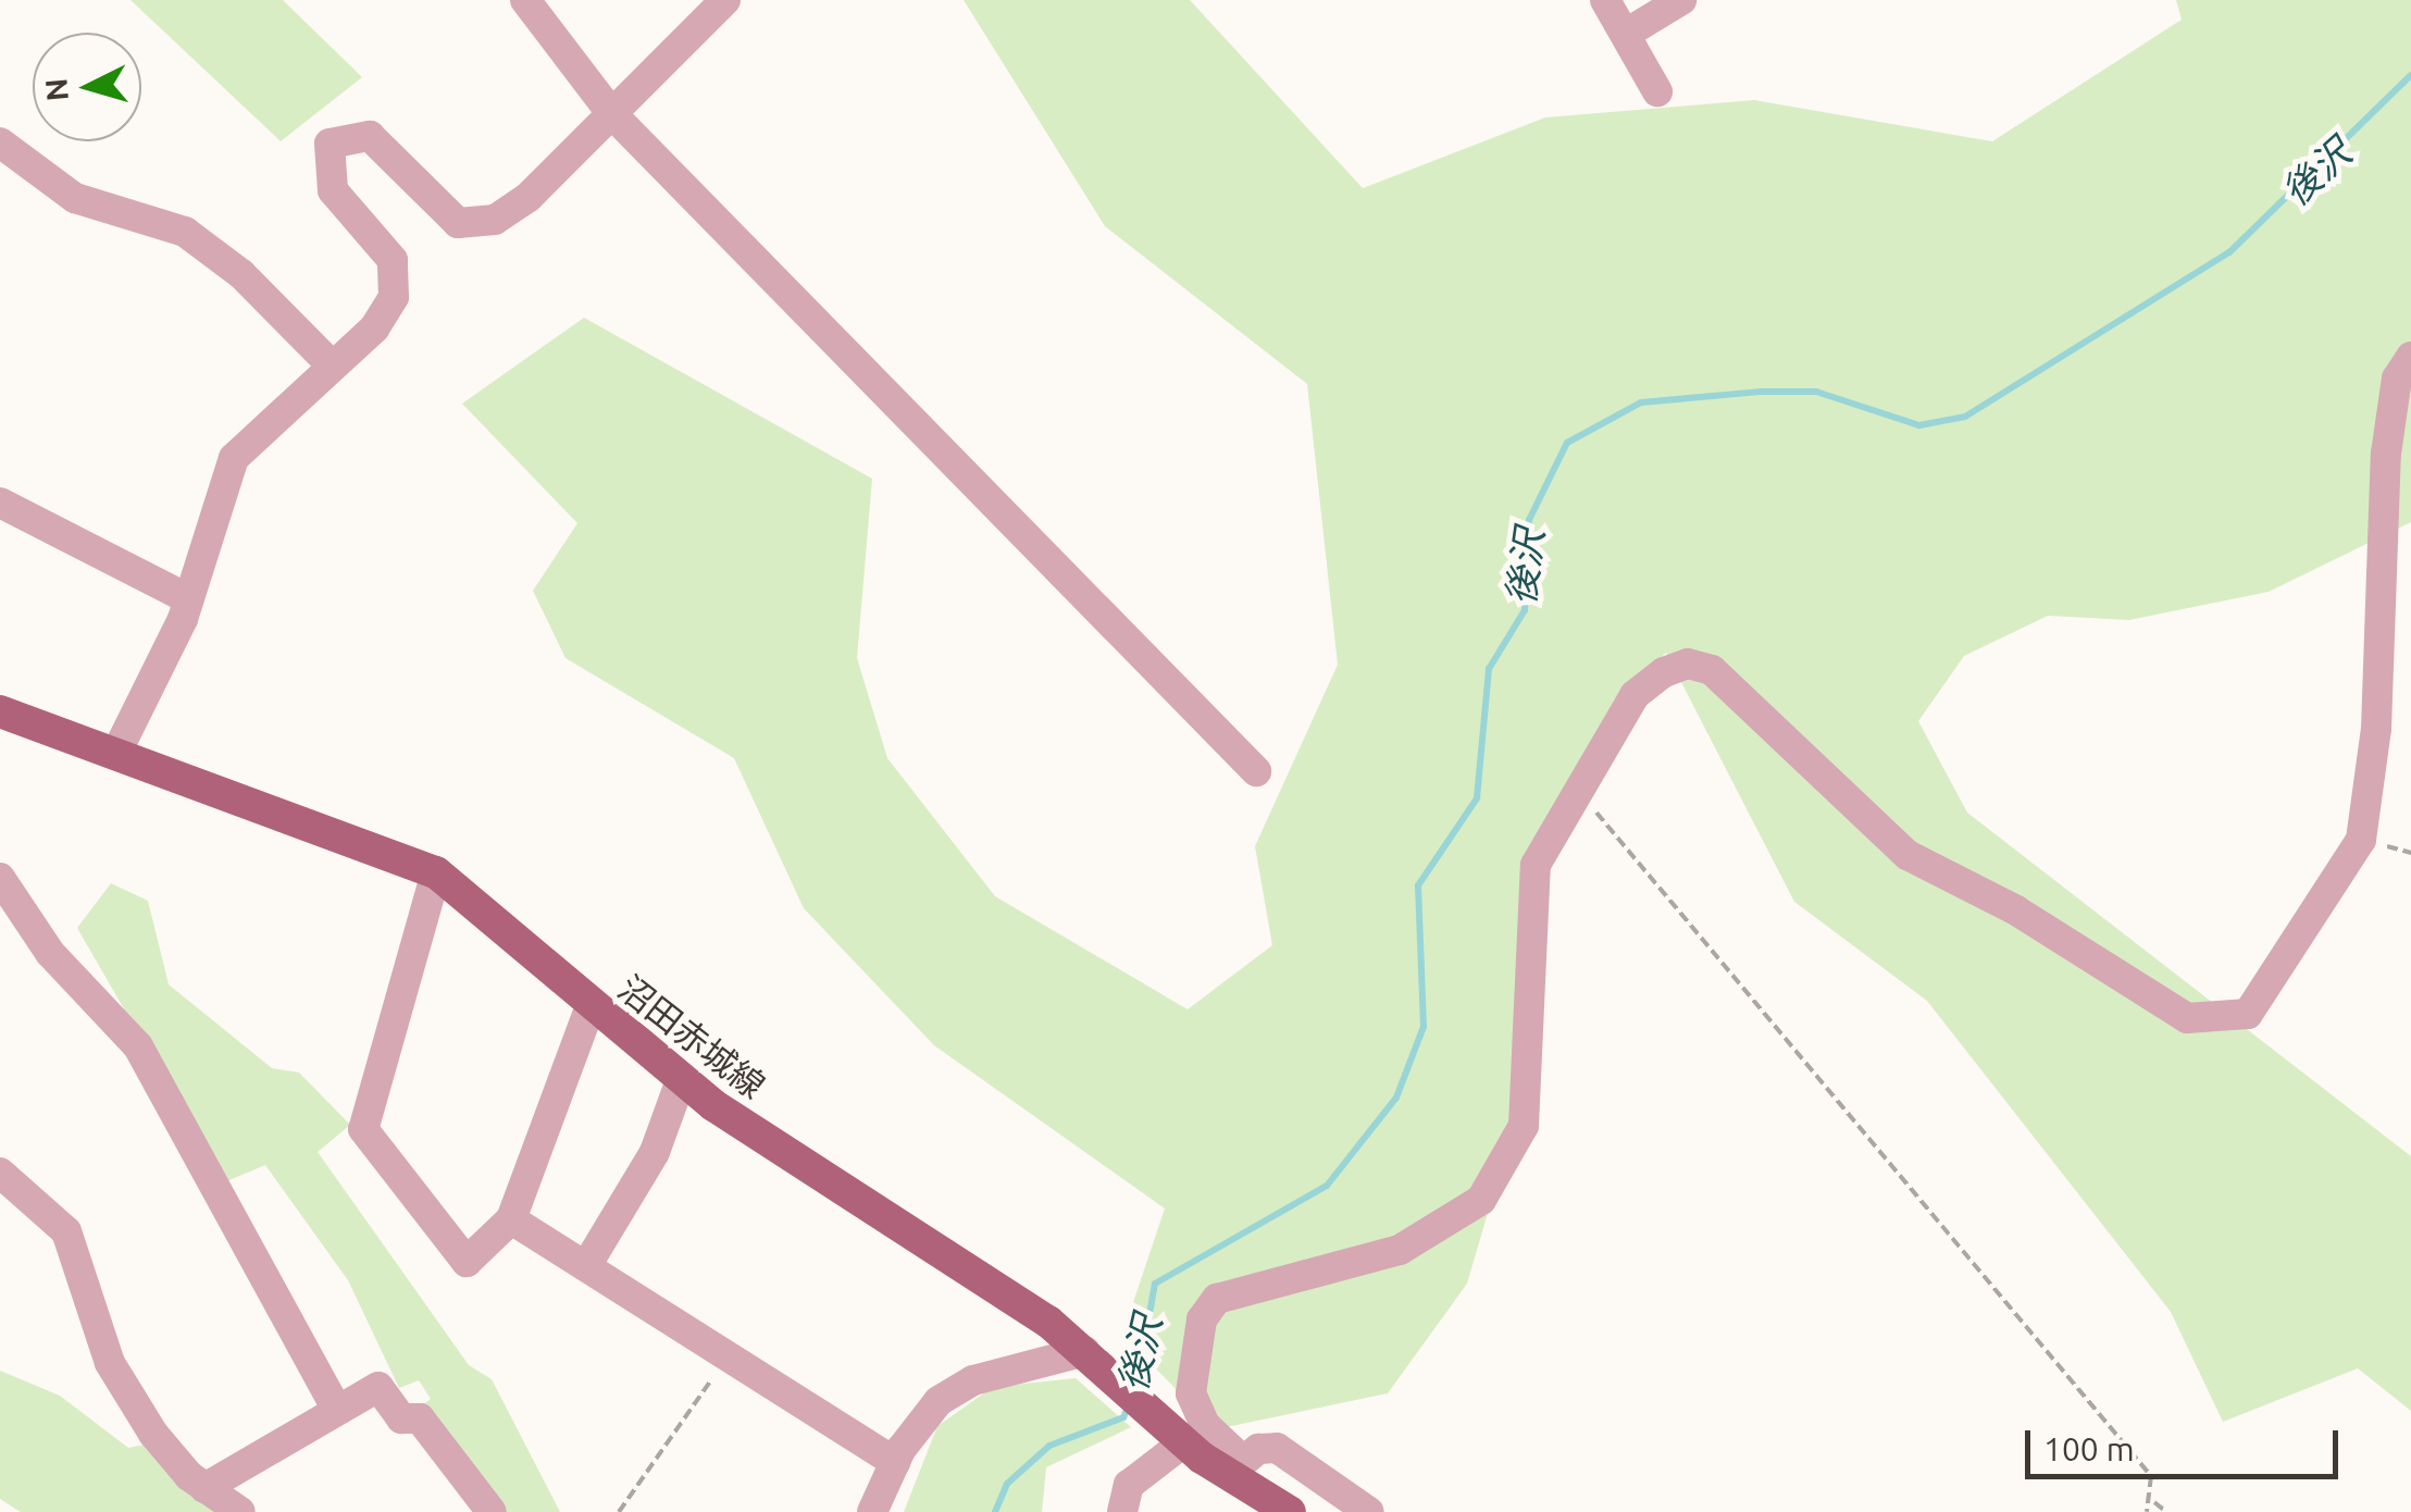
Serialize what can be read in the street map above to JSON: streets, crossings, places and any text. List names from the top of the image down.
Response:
{
  "streets": {
    "main road": ["沼田赤城線"]
  },
  "water": ["後沢"],
  "scale_bar": "100 m",
  "north": "left"
}
